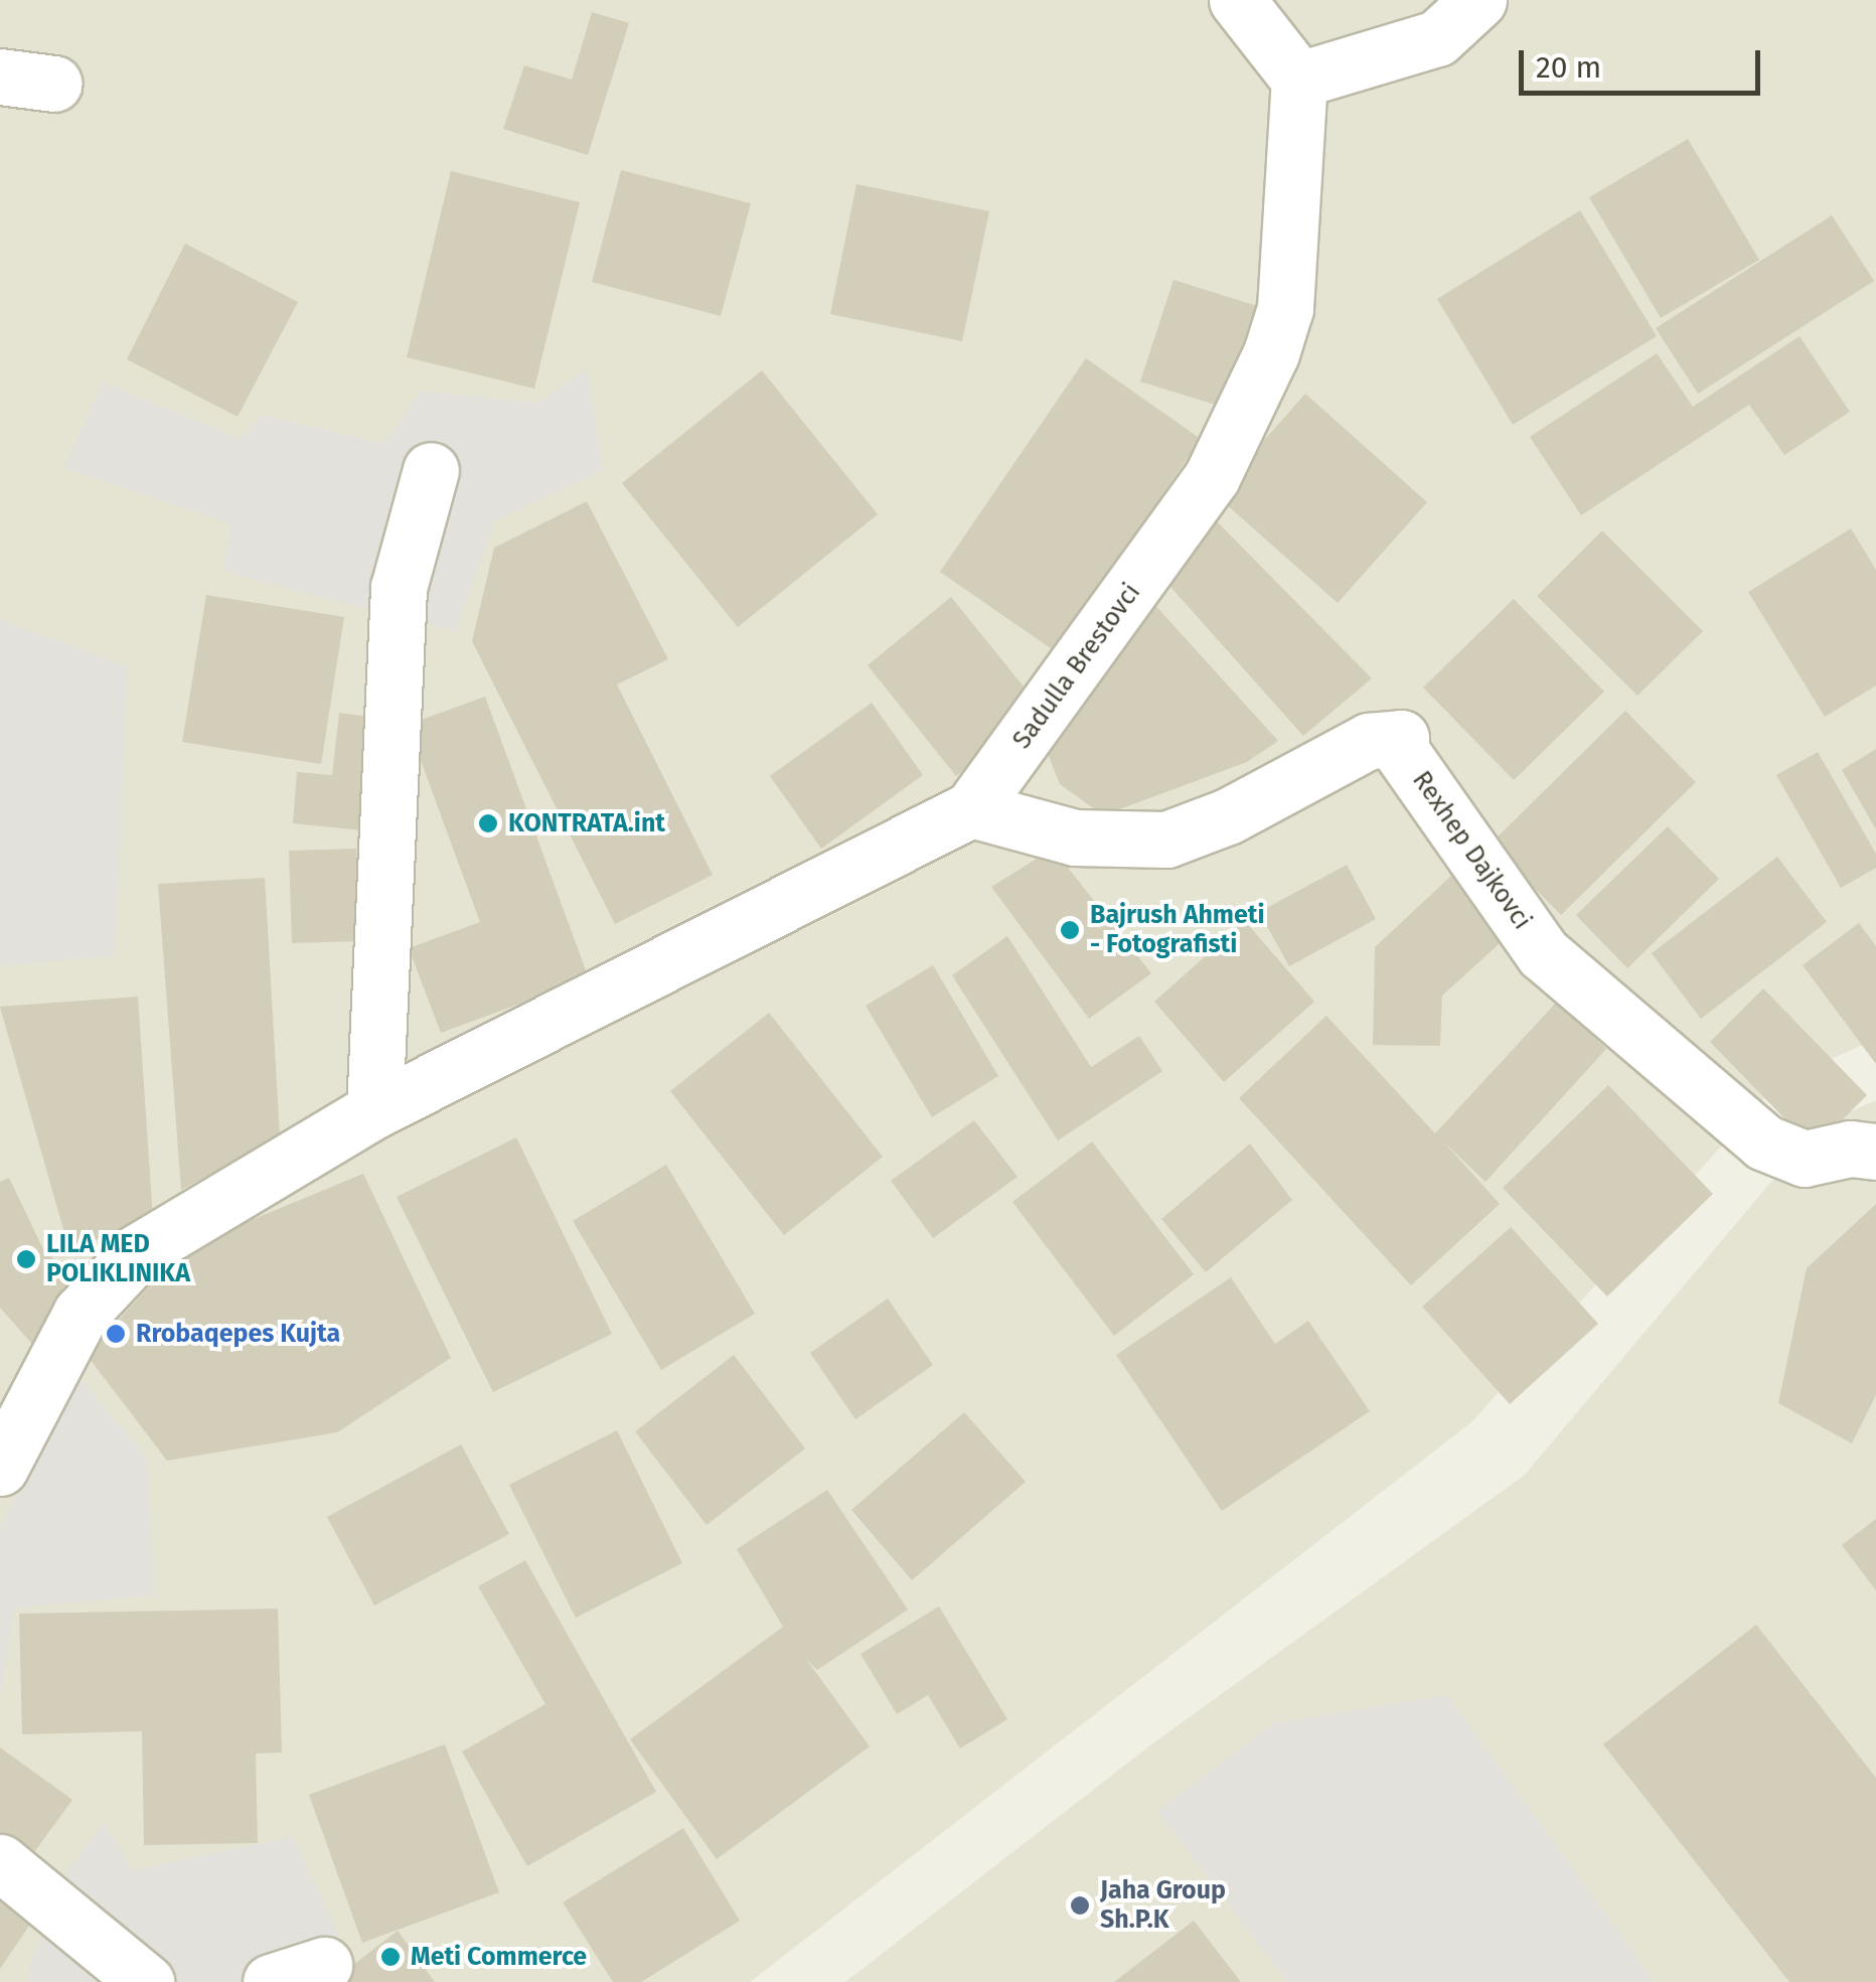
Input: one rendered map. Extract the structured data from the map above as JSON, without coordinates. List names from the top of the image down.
{
  "streets": {
    "street": ["Sadulla Brestovci", "Rexhep Dajkovci"]
  },
  "crossings": [
    ["Sadulla Brestovci", "Rexhep Dajkovci"]
  ],
  "places": [
    "KONTRATA.int",
    "Bajrush Ahmeti - Fotografisti",
    "LILA MED POLIKLINIKA",
    "Rrobaqepes Kujta",
    "Jaha Group Sh.P.K",
    "Meti Commerce"
  ],
  "scale_bar": "20 m"
}
